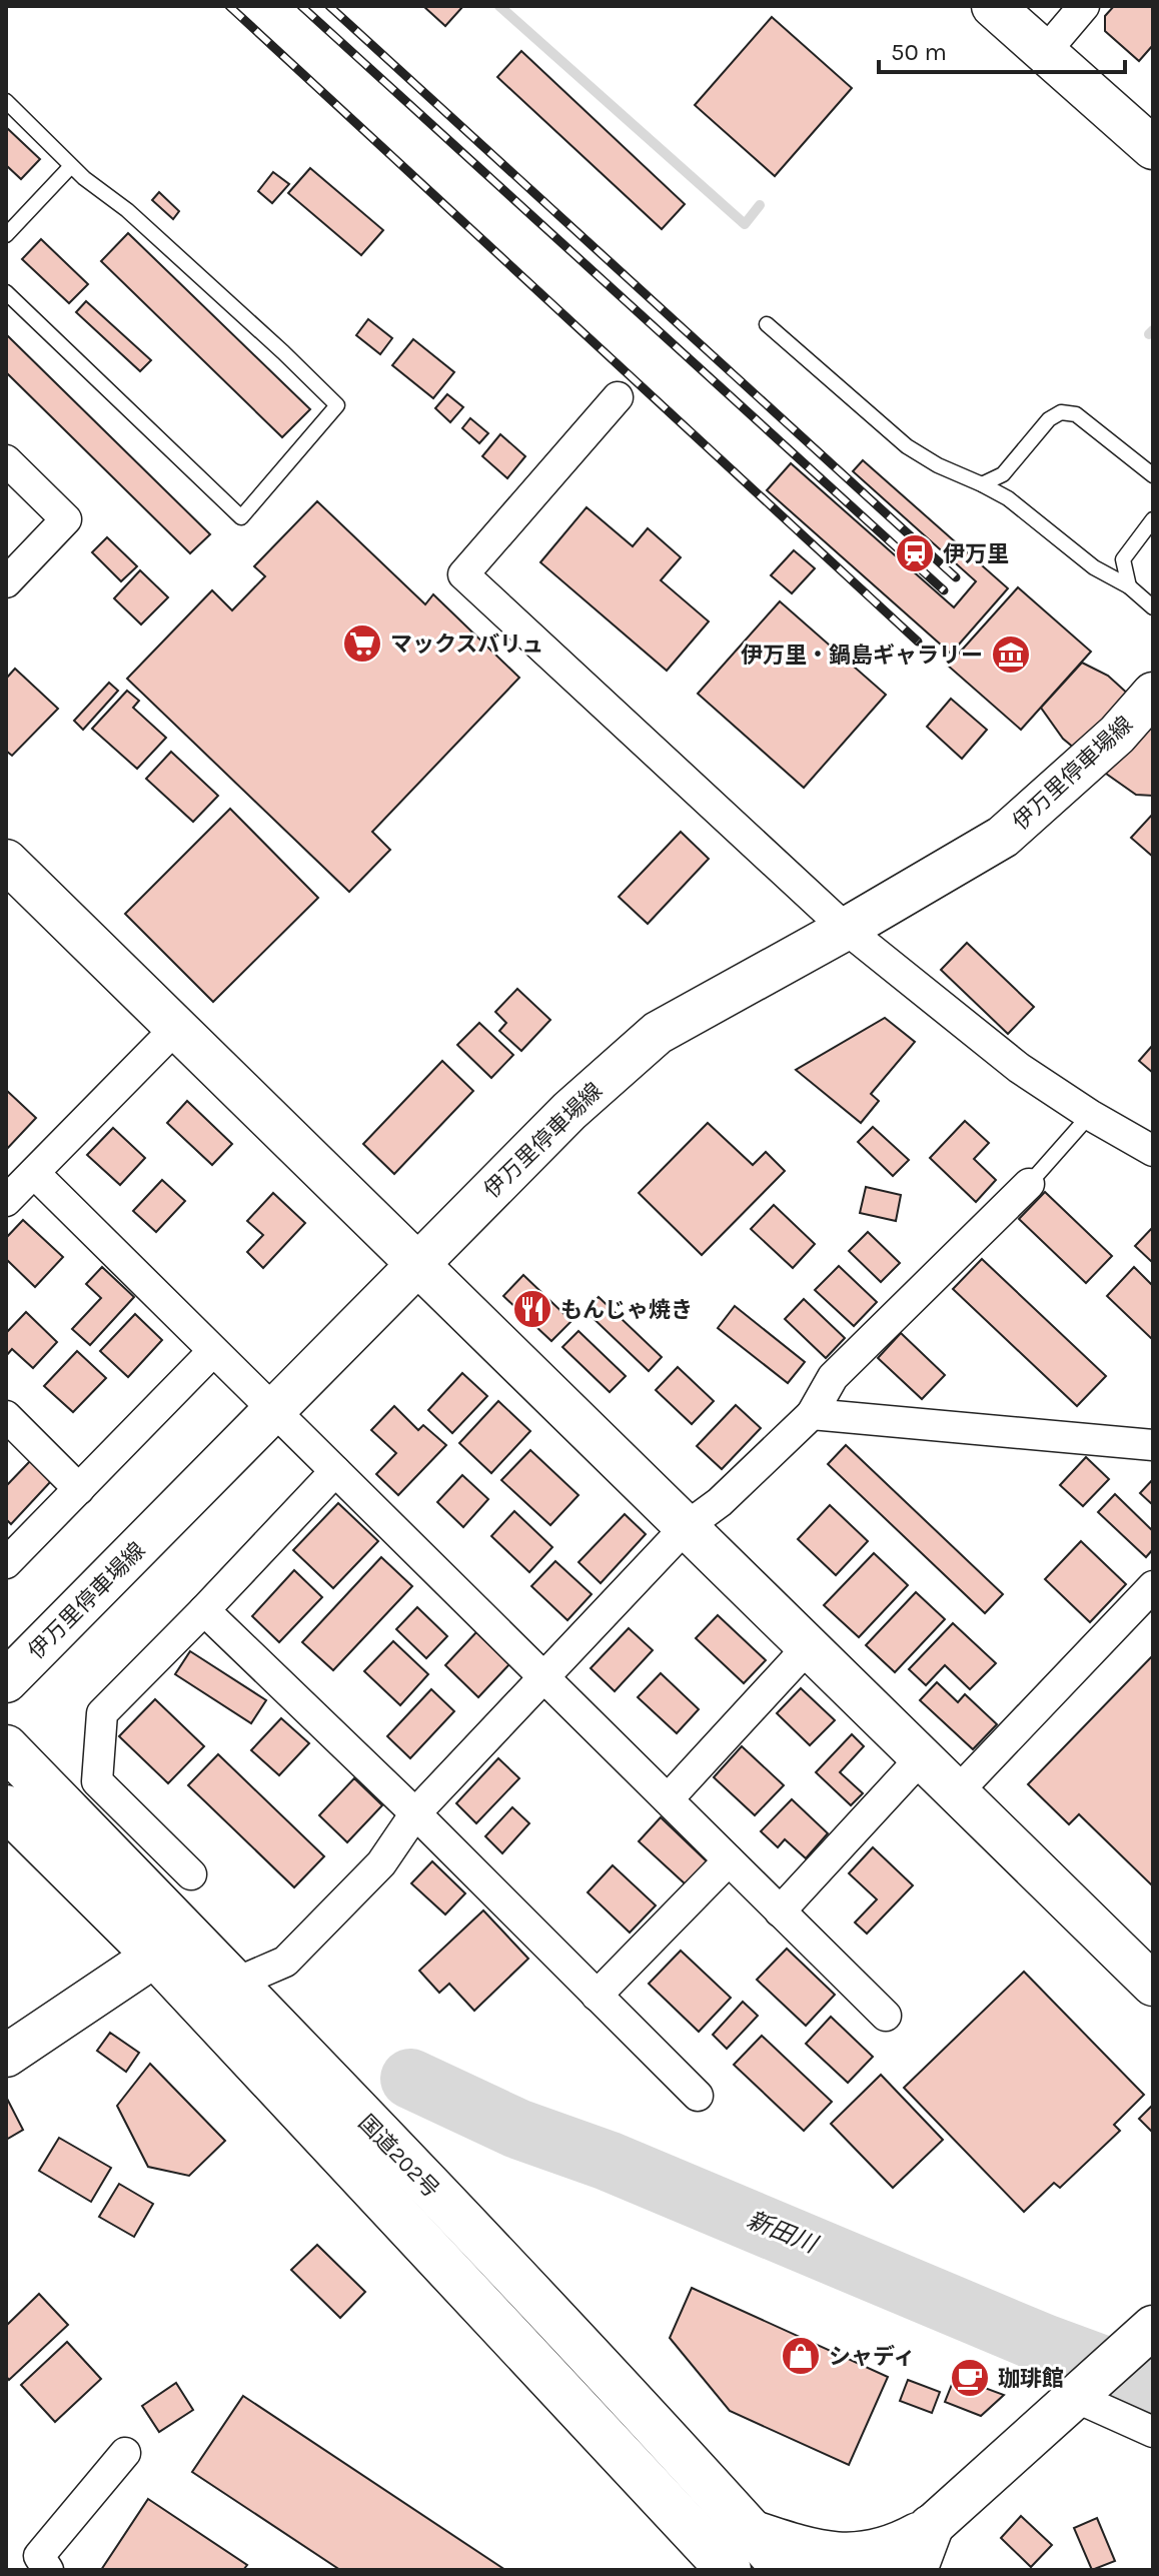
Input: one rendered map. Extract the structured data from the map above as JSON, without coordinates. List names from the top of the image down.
{
  "streets": {
    "highway": ["国道202号"],
    "street": ["伊万里停車場線"]
  },
  "water": ["新田川"],
  "places": {
    "station": ["伊万里"],
    "supermarket": ["マックスバリュ"],
    "museum": ["伊万里・鍋島ギャラリー"],
    "restaurant": ["もんじゃ焼き"],
    "shop": ["シャディ"],
    "cafe": ["珈琲館"]
  },
  "scale_bar": "50 m"
}
